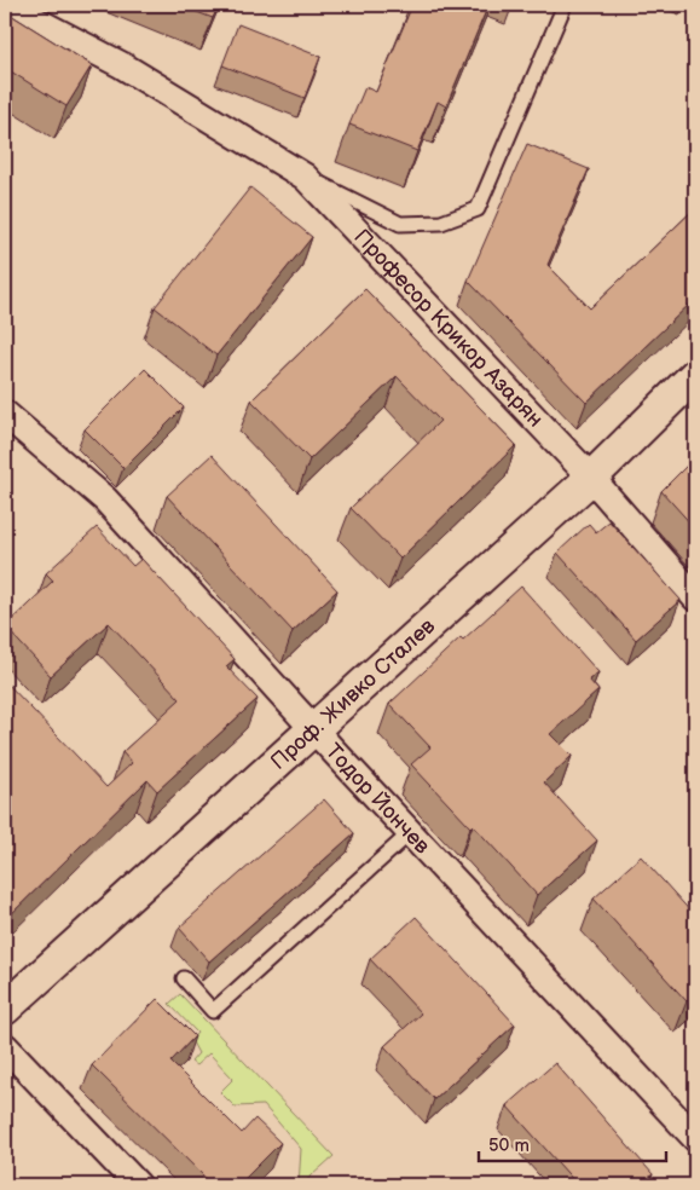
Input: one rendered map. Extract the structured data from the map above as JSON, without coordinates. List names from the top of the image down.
{
  "streets": {
    "street": ["Професор Крикор Азарян", "Проф. Живко Сталев", "Тодор Йончев"]
  },
  "crossings": [
    ["Професор Крикор Азарян", "Проф. Живко Сталев"],
    ["Проф. Живко Сталев", "Тодор Йончев"]
  ],
  "scale_bar": "50 m"
}
